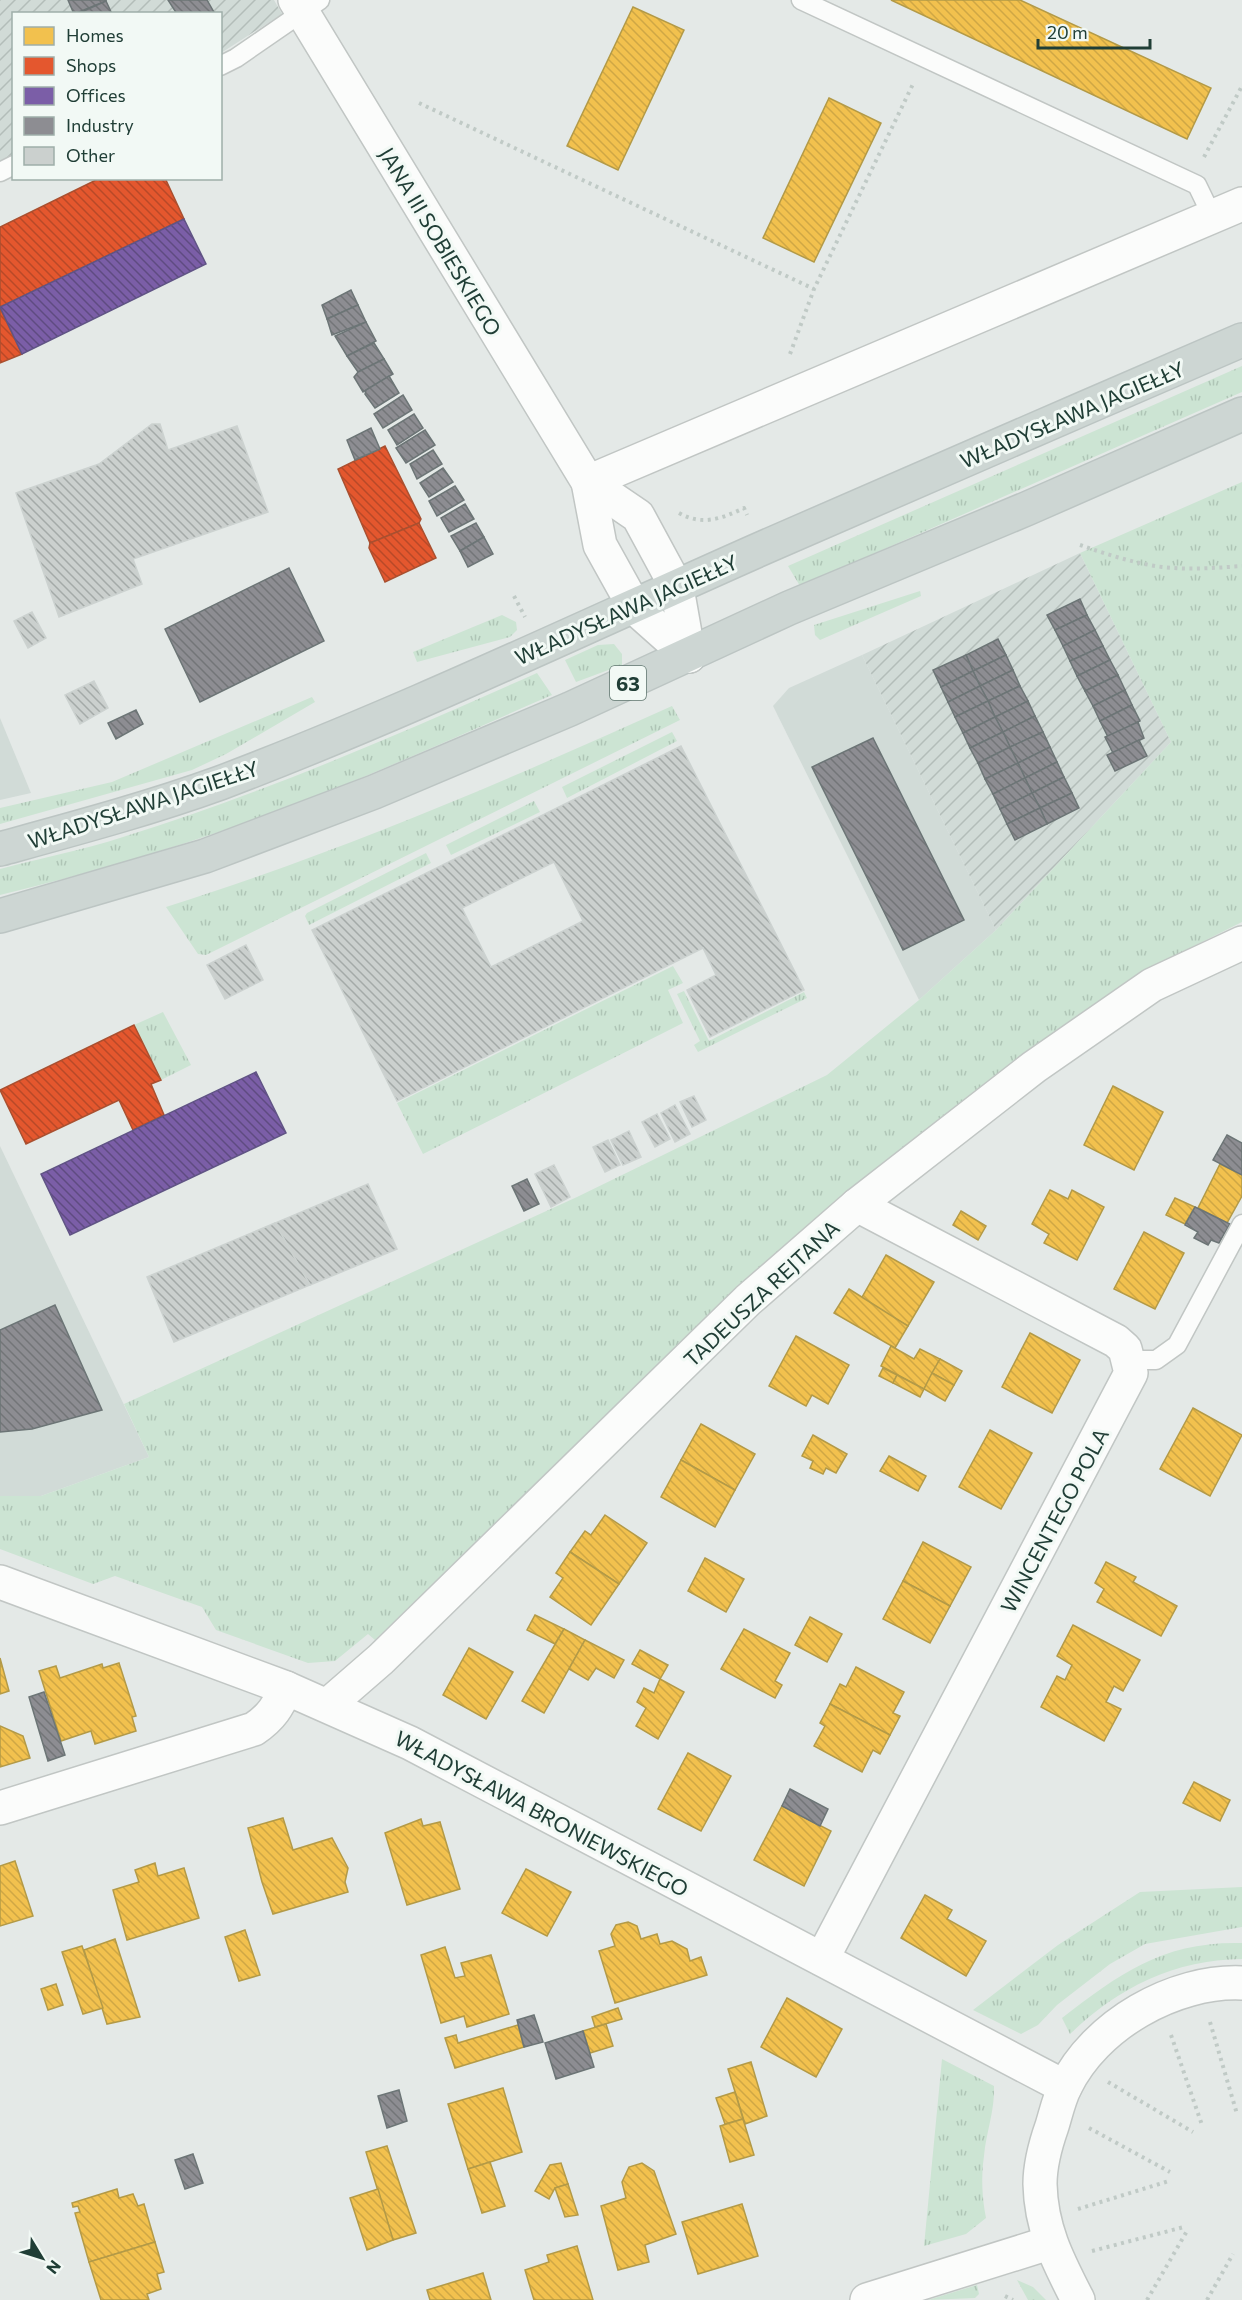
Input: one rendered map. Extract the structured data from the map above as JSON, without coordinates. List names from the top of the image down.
{
  "streets": {
    "main road": ["WŁADYSŁAWA JAGIEŁŁY", "63"],
    "street": [
      "JANA III SOBIESKIEGO",
      "TADEUSZA REJTANA",
      "WINCENTEGO POLA",
      "WŁADYSŁAWA BRONIEWSKIEGO"
    ]
  },
  "crossings": [
    ["JANA III SOBIESKIEGO", "WŁADYSŁAWA JAGIEŁŁY"],
    ["JANA III SOBIESKIEGO", "63"],
    ["TADEUSZA REJTANA", "WŁADYSŁAWA BRONIEWSKIEGO"],
    ["WINCENTEGO POLA", "WŁADYSŁAWA BRONIEWSKIEGO"]
  ],
  "legend": [
    "Homes",
    "Shops",
    "Offices",
    "Industry",
    "Other"
  ],
  "scale_bar": "20 m",
  "north": "bottom right"
}
